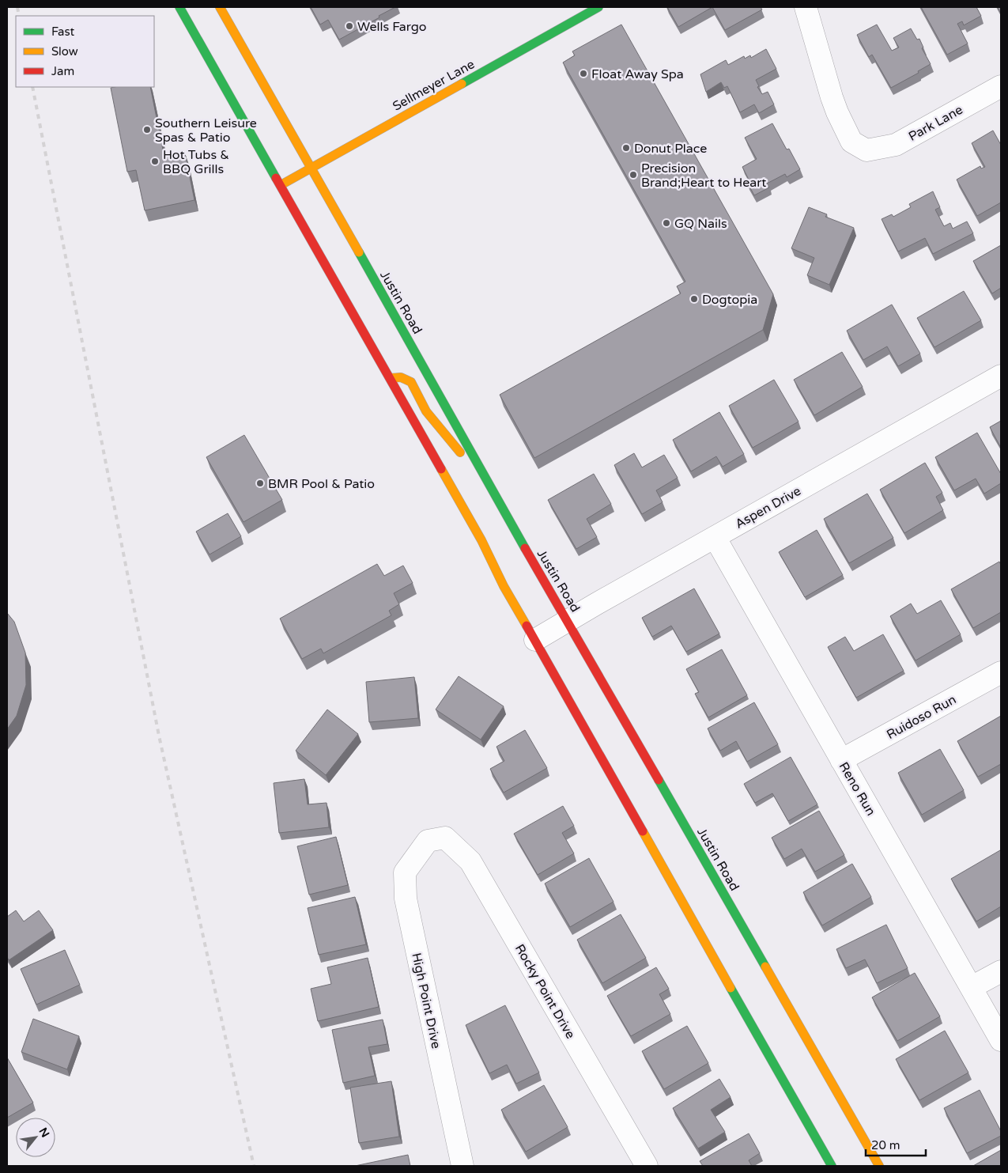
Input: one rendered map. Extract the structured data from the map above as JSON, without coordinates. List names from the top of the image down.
{
  "streets": {
    "main road": ["Sellmeyer Lane", "Justin Road"],
    "street": [
      "Park Lane",
      "Aspen Drive",
      "Ruidoso Run",
      "Reno Run",
      "Rocky Point Drive",
      "High Point Drive"
    ]
  },
  "crossings": [
    ["Sellmeyer Lane", "Justin Road"],
    ["Justin Road", "Aspen Drive"],
    ["Aspen Drive", "Reno Run"],
    ["Ruidoso Run", "Reno Run"],
    ["Rocky Point Drive", "High Point Drive"]
  ],
  "places": [
    "Wells Fargo",
    "Float Away Spa",
    "Southern Leisure Spas & Patio",
    "Donut Place",
    "Hot Tubs & BBQ Grills",
    "Precision Brand;Heart to Heart",
    "GQ Nails",
    "Dogtopia",
    "BMR Pool & Patio"
  ],
  "legend": ["Fast", "Slow", "Jam"],
  "scale_bar": "20 m",
  "north": "top right"
}
